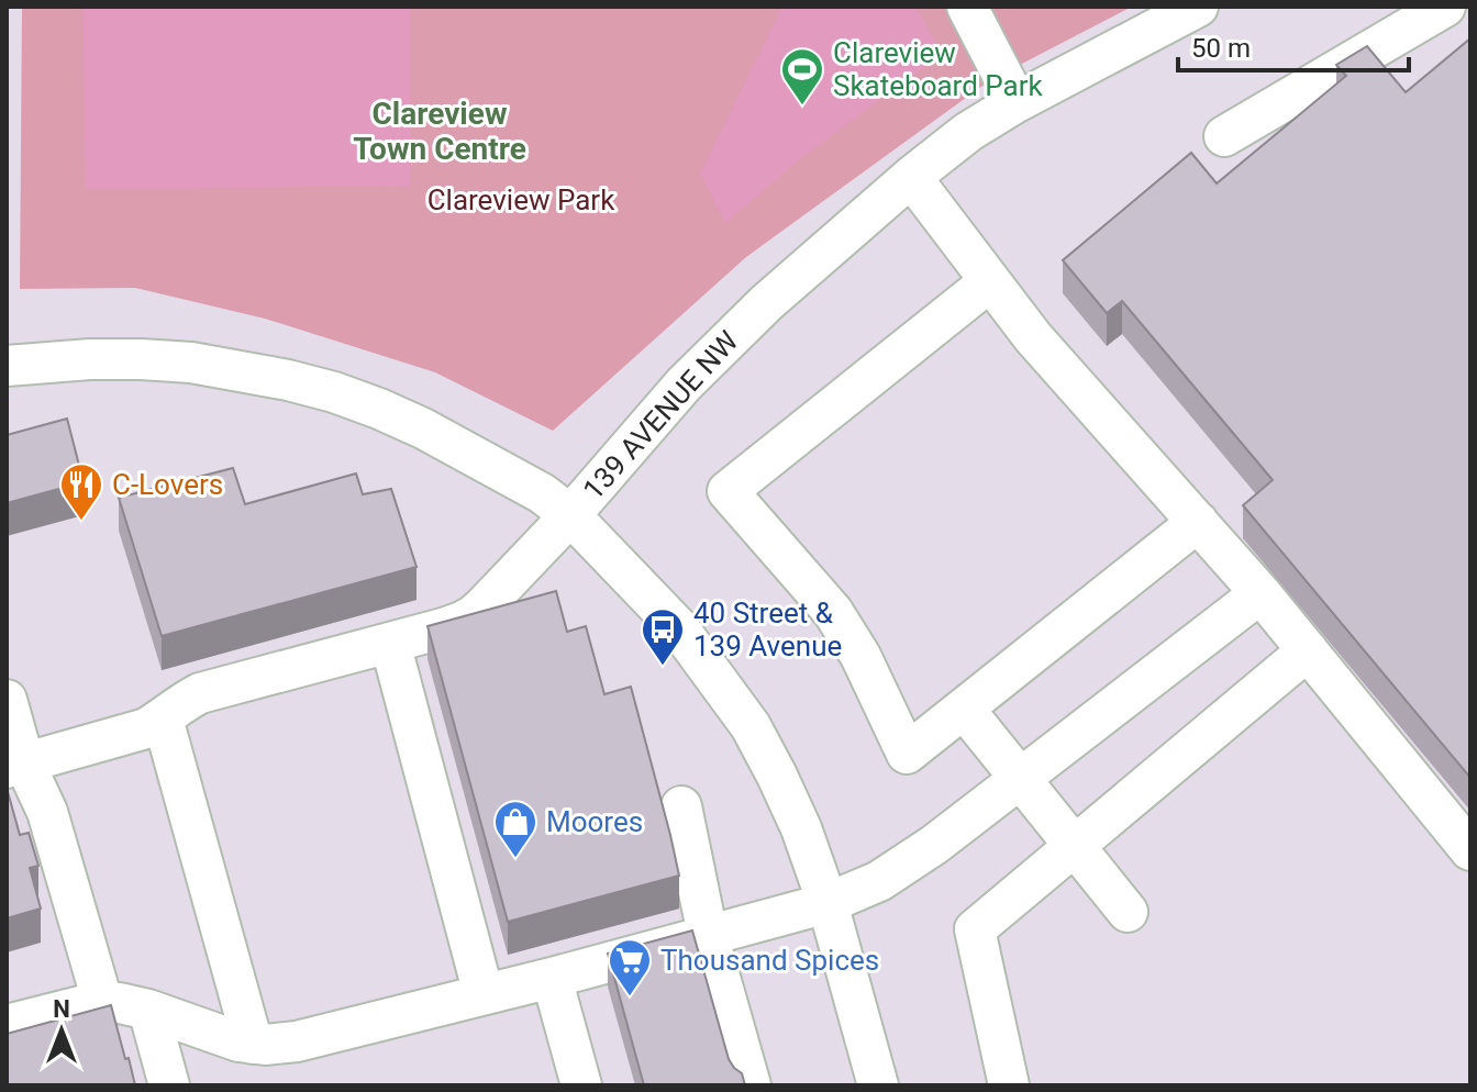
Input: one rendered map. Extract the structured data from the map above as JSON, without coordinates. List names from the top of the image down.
{
  "streets": {
    "street": ["139 AVENUE NW"]
  },
  "districts": ["Clareview Town Centre"],
  "parks": ["Clareview Park"],
  "places": {
    "sports": ["Clareview Skateboard Park"],
    "restaurant": ["C-Lovers"],
    "bus stop": ["40 Street & 139 Avenue"],
    "shop": ["Moores"],
    "supermarket": ["Thousand Spices"]
  },
  "scale_bar": "50 m",
  "north": "top"
}
